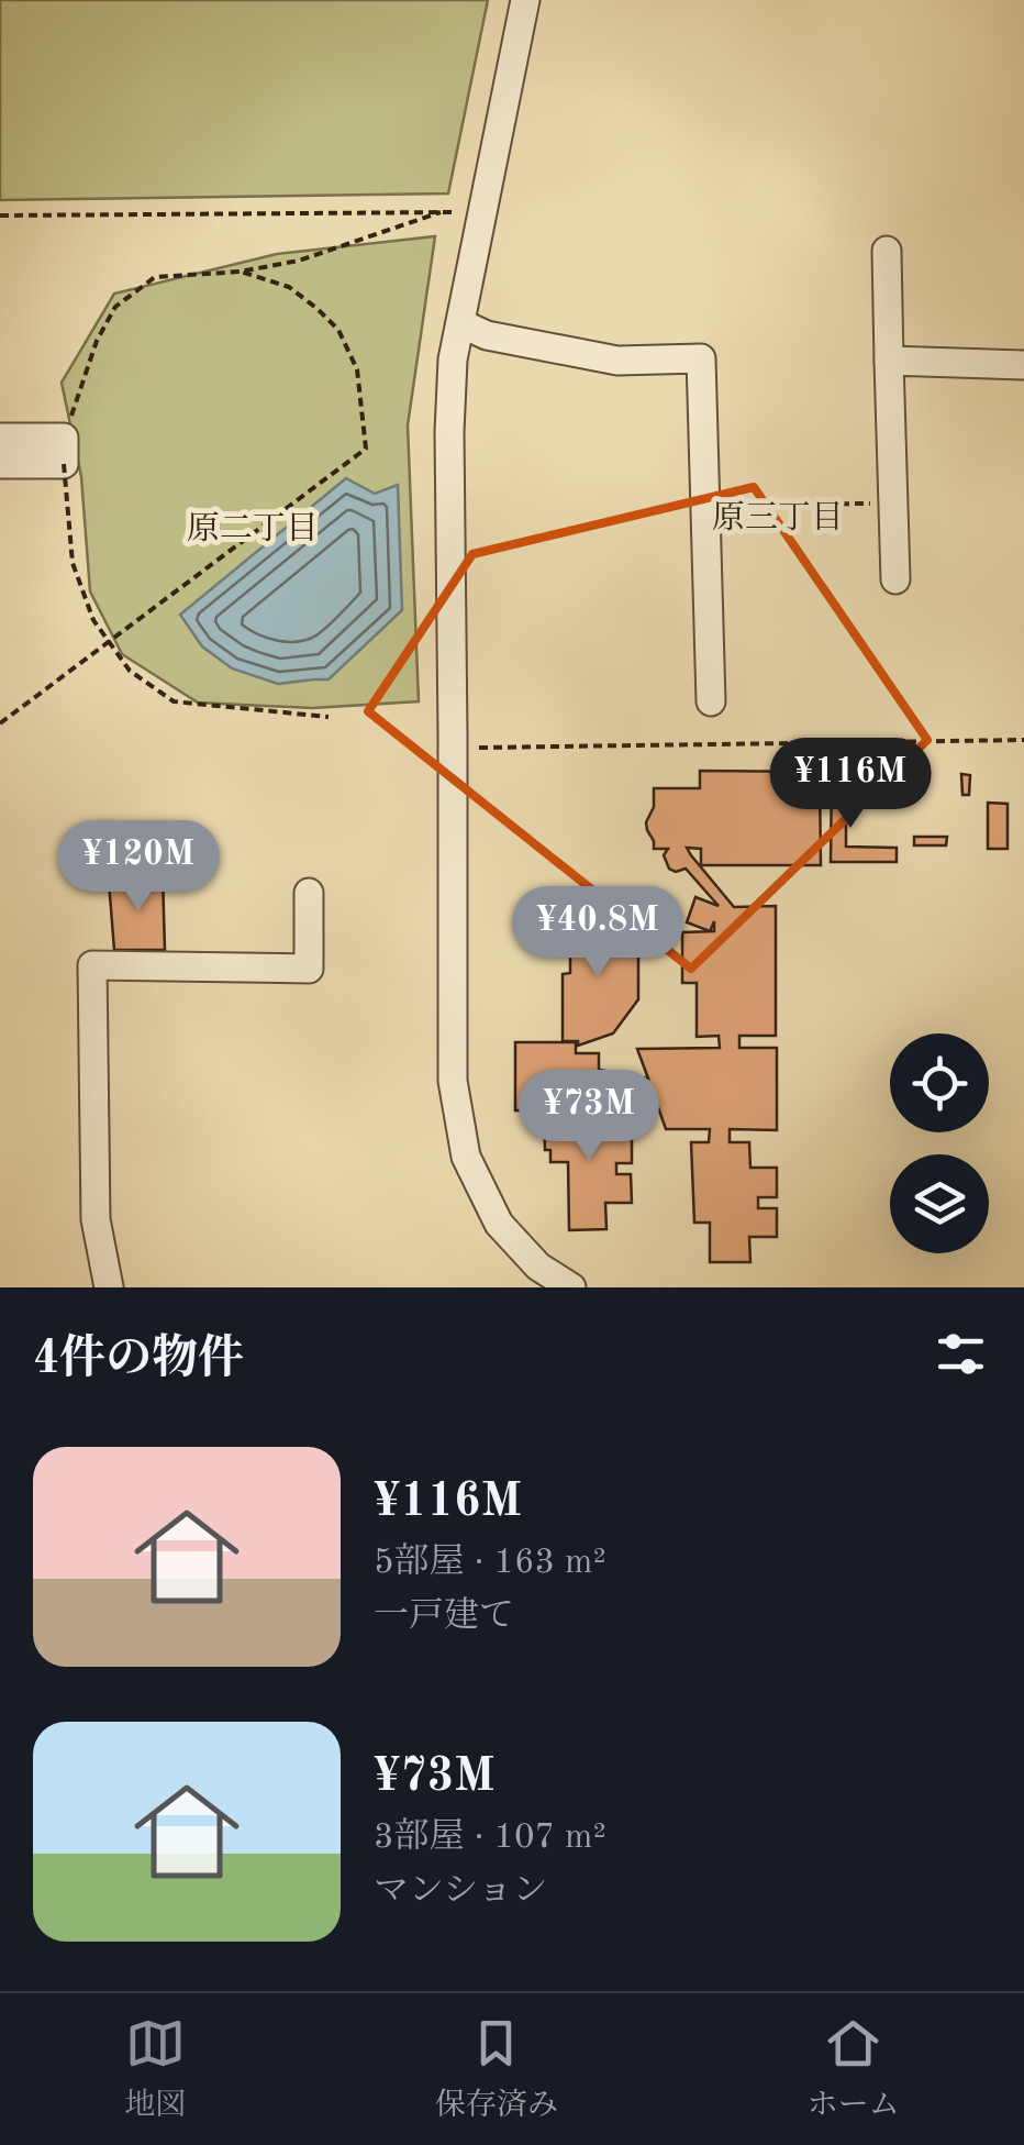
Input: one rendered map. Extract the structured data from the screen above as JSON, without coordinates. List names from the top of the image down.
{
  "districts": ["原三丁目", "原二丁目"],
  "page": {
    "price": [
      "¥116M",
      "¥120M",
      "¥40.8M",
      "¥73M"
    ],
    "heading": "4件の物件",
    "list": [
      {
        "name": "¥116M",
        "note": "5部屋 · 163 m² · 一戸建て"
      },
      {
        "name": "¥73M",
        "note": "3部屋 · 107 m² · マンション"
      }
    ],
    "tabs": ["地図", "保存済み", "ホーム"]
  }
}
